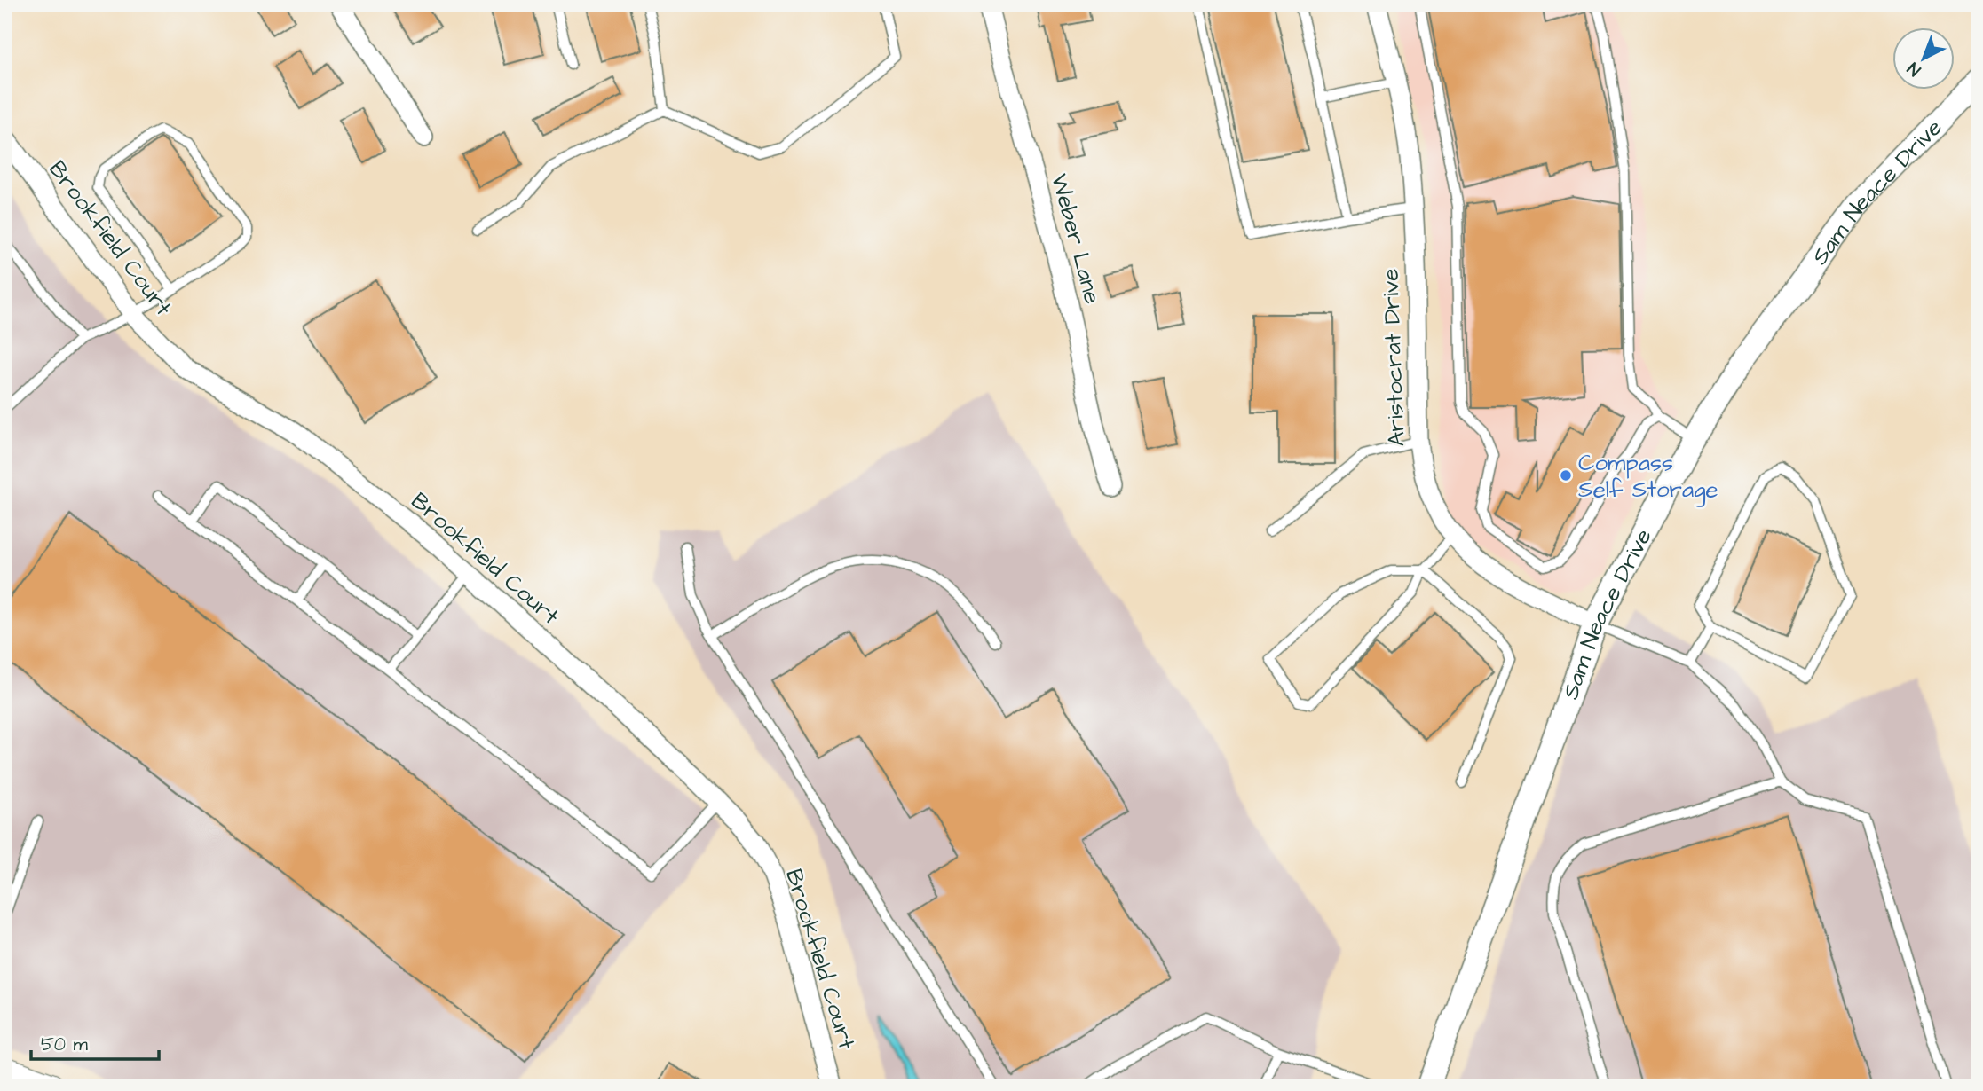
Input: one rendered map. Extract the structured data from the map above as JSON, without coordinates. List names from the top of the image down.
{
  "streets": {
    "street": [
      "Sam Neace Drive",
      "Brookfield Court",
      "Weber Lane",
      "Aristocrat Drive"
    ]
  },
  "crossings": [
    ["Sam Neace Drive", "Aristocrat Drive"]
  ],
  "places": ["Compass Self Storage"],
  "scale_bar": "50 m",
  "north": "bottom left"
}
